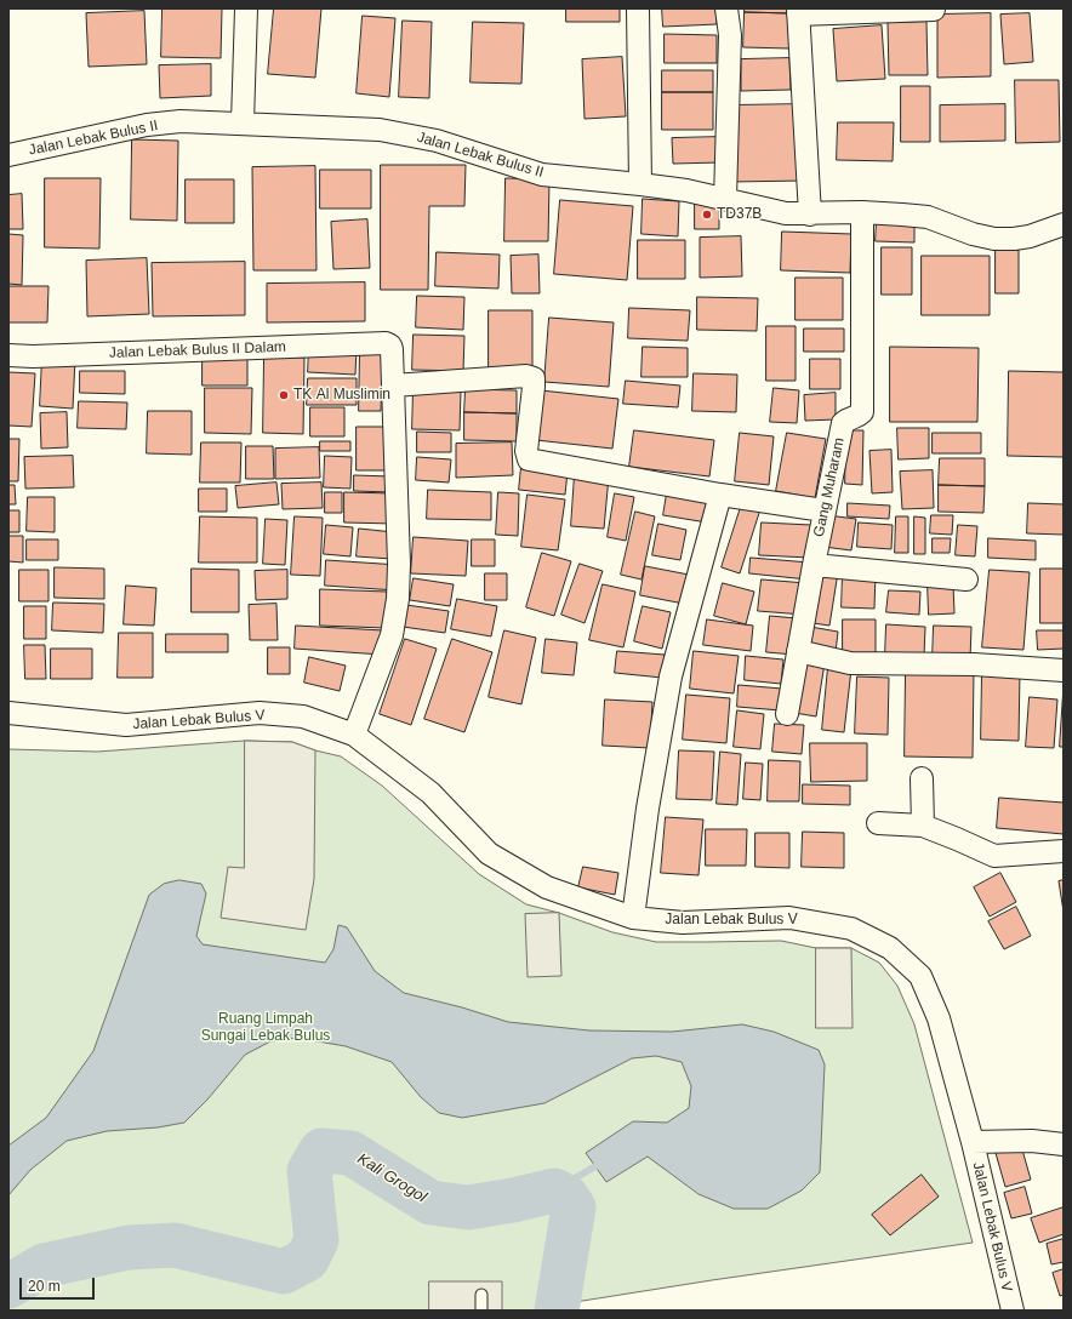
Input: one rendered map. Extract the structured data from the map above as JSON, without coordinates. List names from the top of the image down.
{
  "streets": {
    "street": [
      "Jalan Lebak Bulus II",
      "Jalan Lebak Bulus II Dalam",
      "Gang Muharam",
      "Jalan Lebak Bulus V"
    ]
  },
  "crossings": [
    ["Jalan Lebak Bulus II", "Gang Muharam"]
  ],
  "water": ["Kali Grogol"],
  "parks": ["Ruang Limpah Sungai Lebak Bulus"],
  "places": ["TD37B", "TK Al Muslimin"],
  "scale_bar": "20 m"
}
